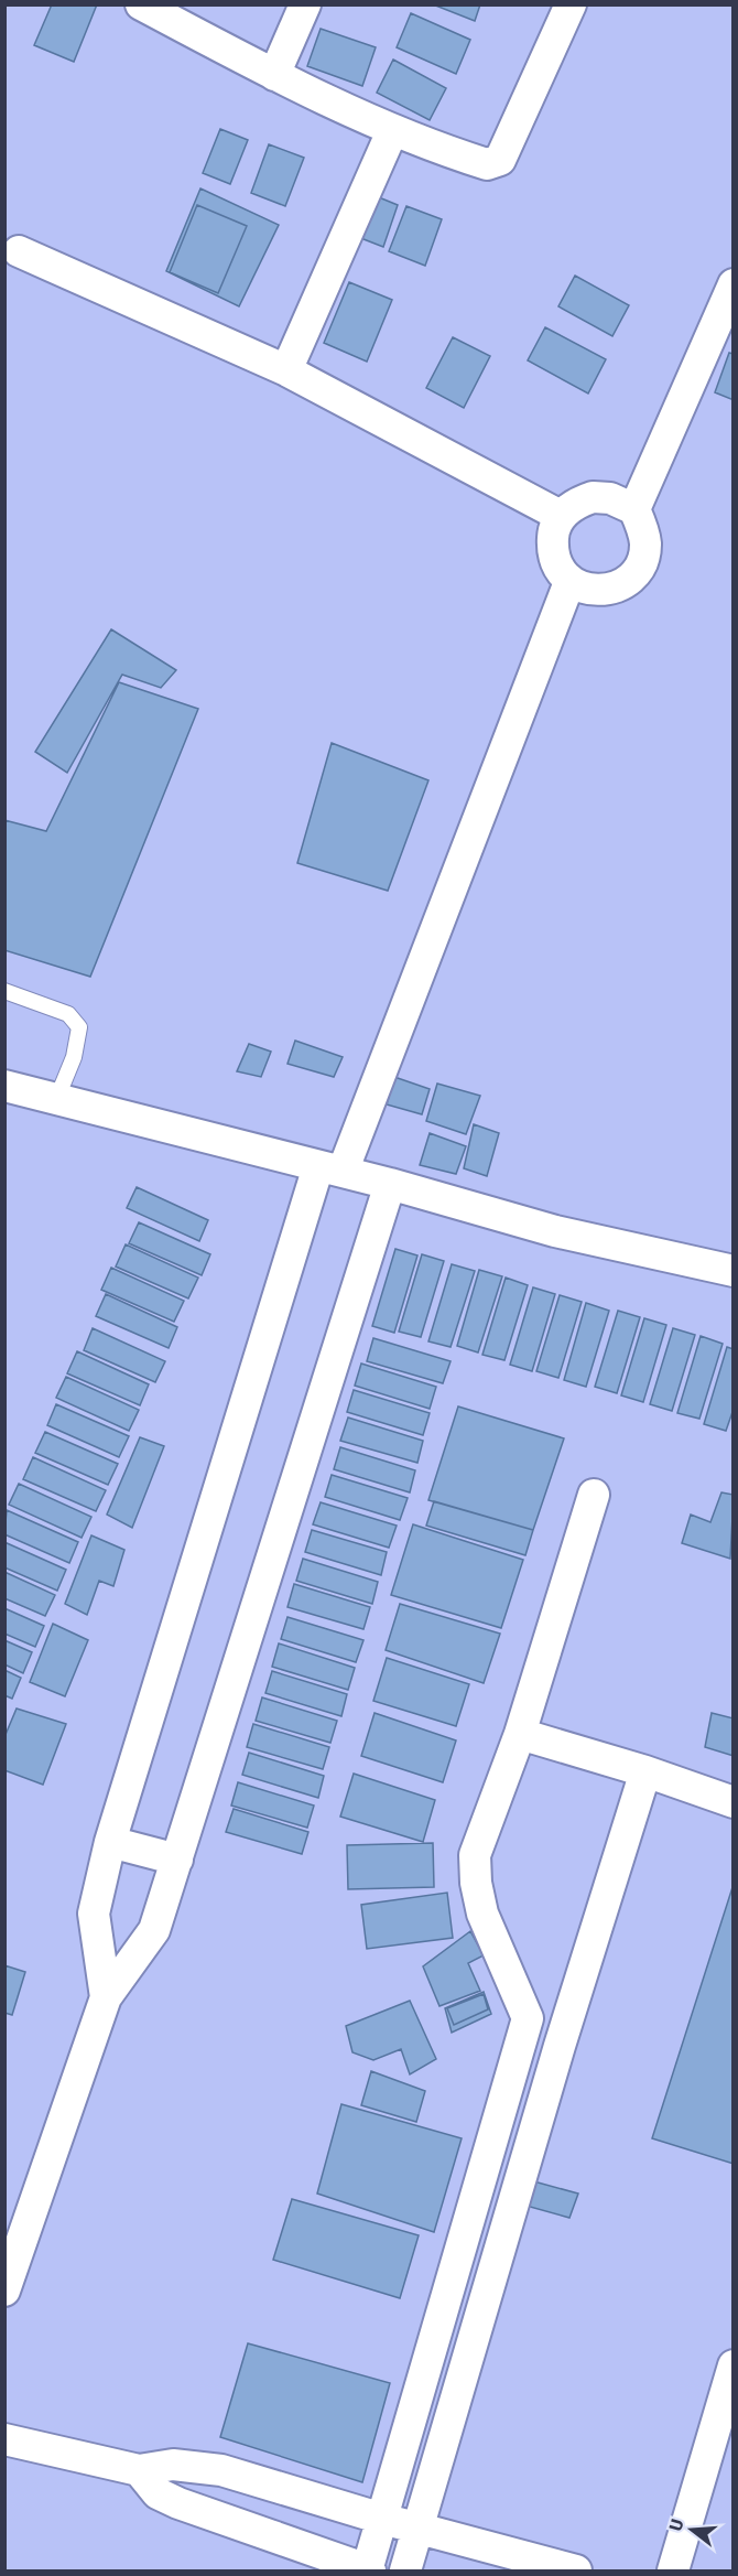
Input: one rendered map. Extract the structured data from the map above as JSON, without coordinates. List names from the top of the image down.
{
  "north": "left"
}
